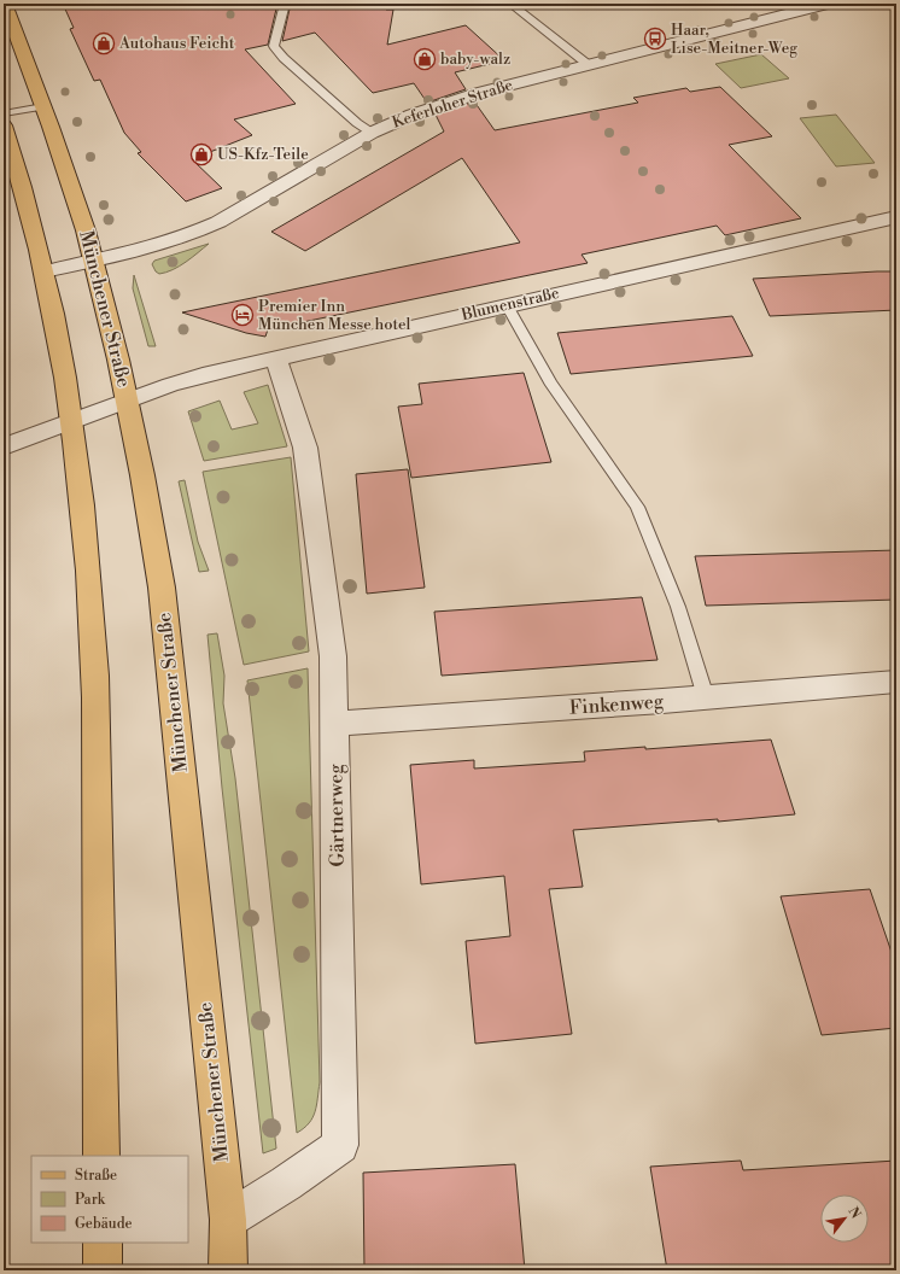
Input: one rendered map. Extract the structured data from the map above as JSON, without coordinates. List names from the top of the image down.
{
  "streets": {
    "main road": ["Münchener Straße"],
    "street": [
      "Keferloher Straße",
      "Blumenstraße",
      "Finkenweg",
      "Gärtnerweg"
    ]
  },
  "crossings": [
    ["Keferloher Straße", "Münchener Straße"],
    ["Blumenstraße", "Münchener Straße"],
    ["Blumenstraße", "Gärtnerweg"],
    ["Münchener Straße", "Gärtnerweg"],
    ["Finkenweg", "Gärtnerweg"]
  ],
  "places": {
    "bus stop": ["Haar, Lise-Meitner-Weg"],
    "shop": ["Autohaus Feicht", "baby-walz", "US-Kfz-Teile"],
    "hotel": ["Premier Inn München Messe hotel"]
  },
  "legend": ["Straße", "Park", "Gebäude"],
  "north": "top right"
}
